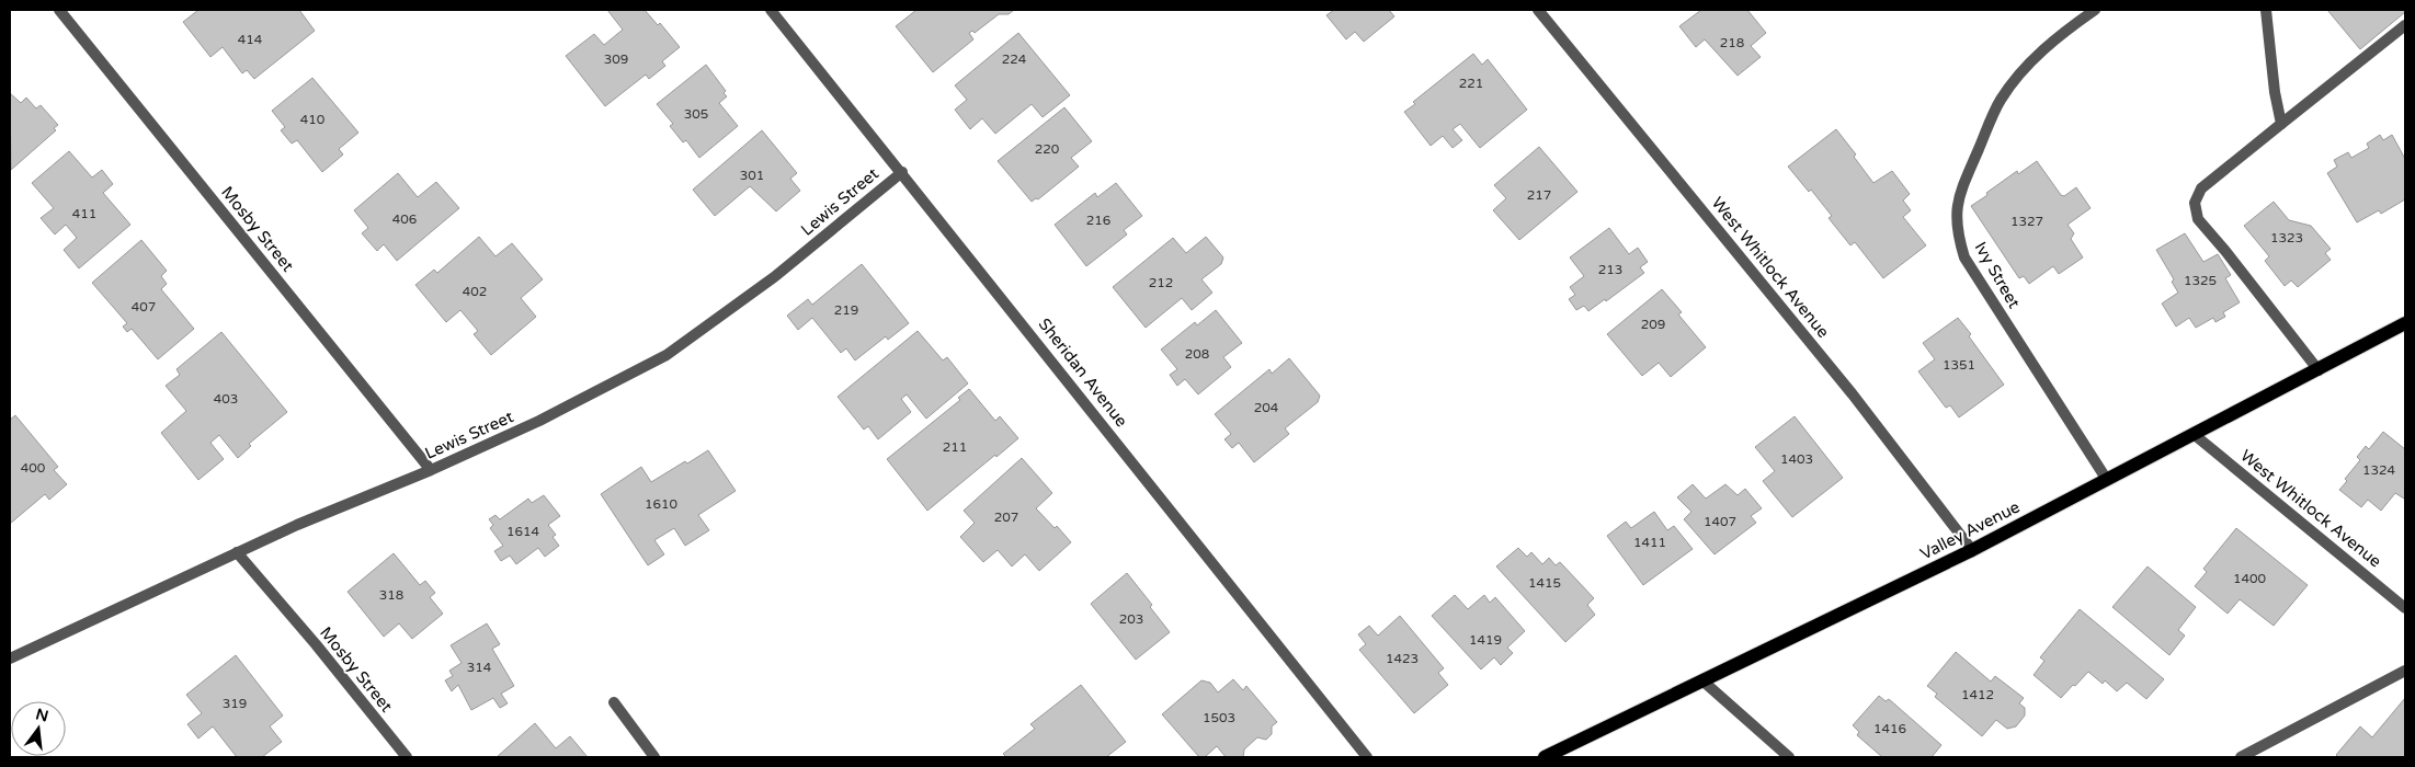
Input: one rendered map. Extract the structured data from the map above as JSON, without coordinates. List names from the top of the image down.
{
  "streets": {
    "main road": ["Valley Avenue"],
    "street": [
      "Lewis Street",
      "Mosby Street",
      "West Whitlock Avenue",
      "Ivy Street",
      "Sheridan Avenue"
    ]
  },
  "crossings": [
    ["Lewis Street", "Mosby Street"],
    ["Lewis Street", "Sheridan Avenue"],
    ["West Whitlock Avenue", "Valley Avenue"],
    ["Ivy Street", "Valley Avenue"]
  ],
  "house_numbers": [
    "414",
    "218",
    "309",
    "224",
    "221",
    "305",
    "410",
    "220",
    "301",
    "217",
    "411",
    "406",
    "216",
    "1327",
    "1323",
    "213",
    "1325",
    "212",
    "402",
    "407",
    "219",
    "209",
    "208",
    "1351",
    "403",
    "204",
    "211",
    "1403",
    "400",
    "1324",
    "1610",
    "207",
    "1407",
    "1614",
    "1411",
    "1400",
    "1415",
    "318",
    "203",
    "1419",
    "1423",
    "314",
    "1412",
    "319",
    "1503",
    "1416"
  ],
  "north": "top"
}
